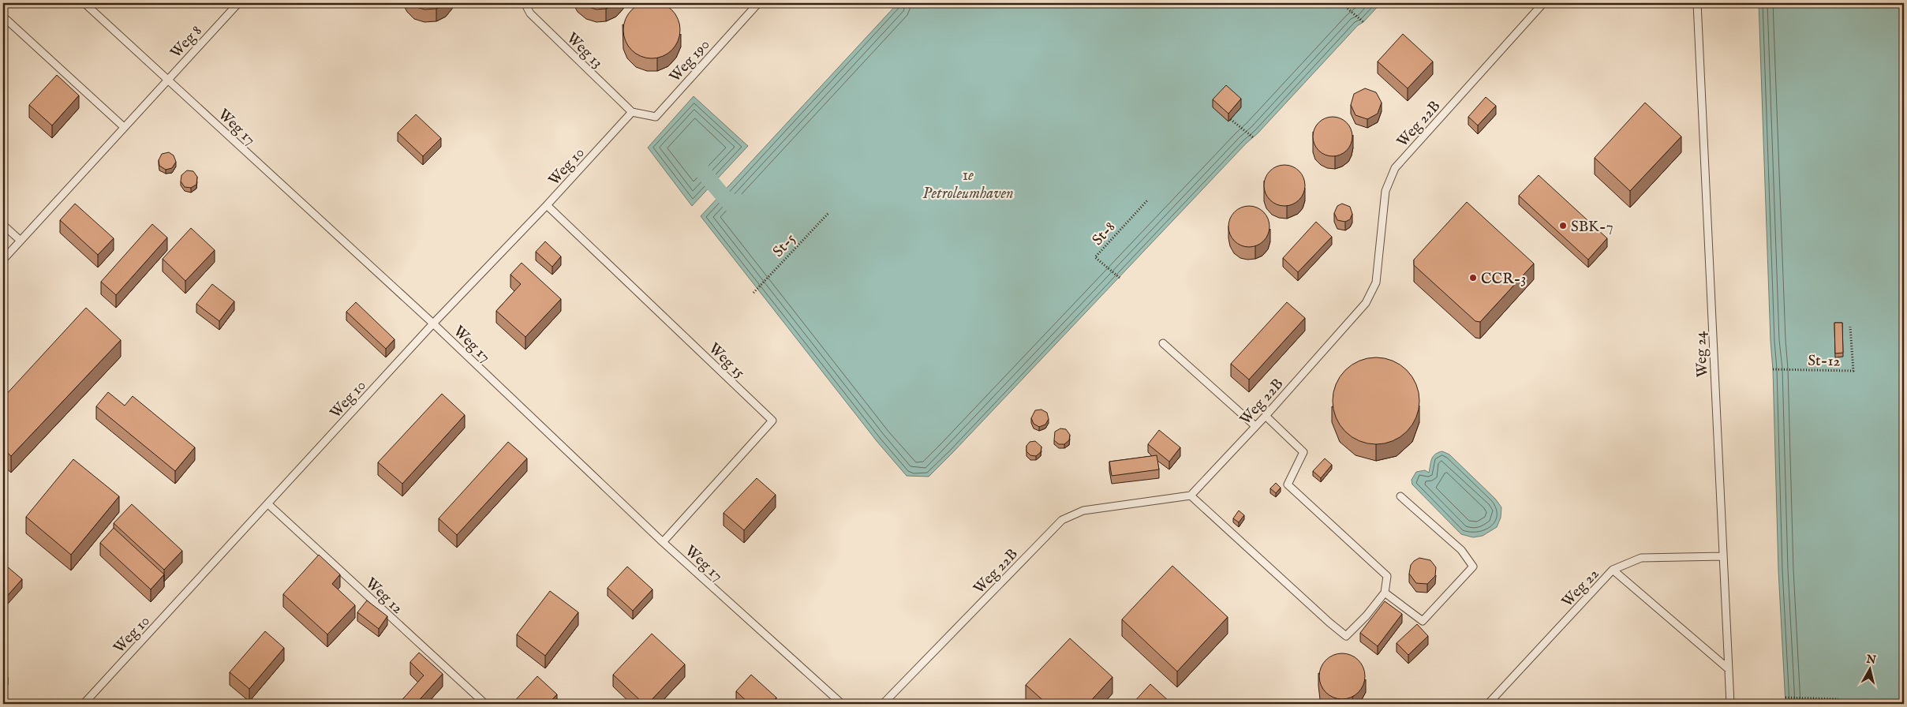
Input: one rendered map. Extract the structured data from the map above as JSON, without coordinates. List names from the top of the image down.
{
  "streets": {
    "lane": [
      "Weg 8",
      "Weg 13",
      "Weg 190",
      "Weg 22B",
      "Weg 17",
      "Weg 10",
      "Weg 24",
      "Weg 15",
      "Weg 22",
      "Weg 12"
    ],
    "path": ["St-8", "St-5", "St-12"]
  },
  "crossings": [
    ["Weg 8", "Weg 17"],
    ["Weg 13", "Weg 190"],
    ["Weg 13", "Weg 10"],
    ["Weg 190", "Weg 10"],
    ["Weg 17", "Weg 10"],
    ["Weg 17", "Weg 15"],
    ["Weg 10", "Weg 15"],
    ["Weg 10", "Weg 12"],
    ["Weg 24", "Weg 22"]
  ],
  "water": ["1e Petroleumhaven"],
  "places": ["SBK-7", "CCR-3"],
  "north": "top"
}
